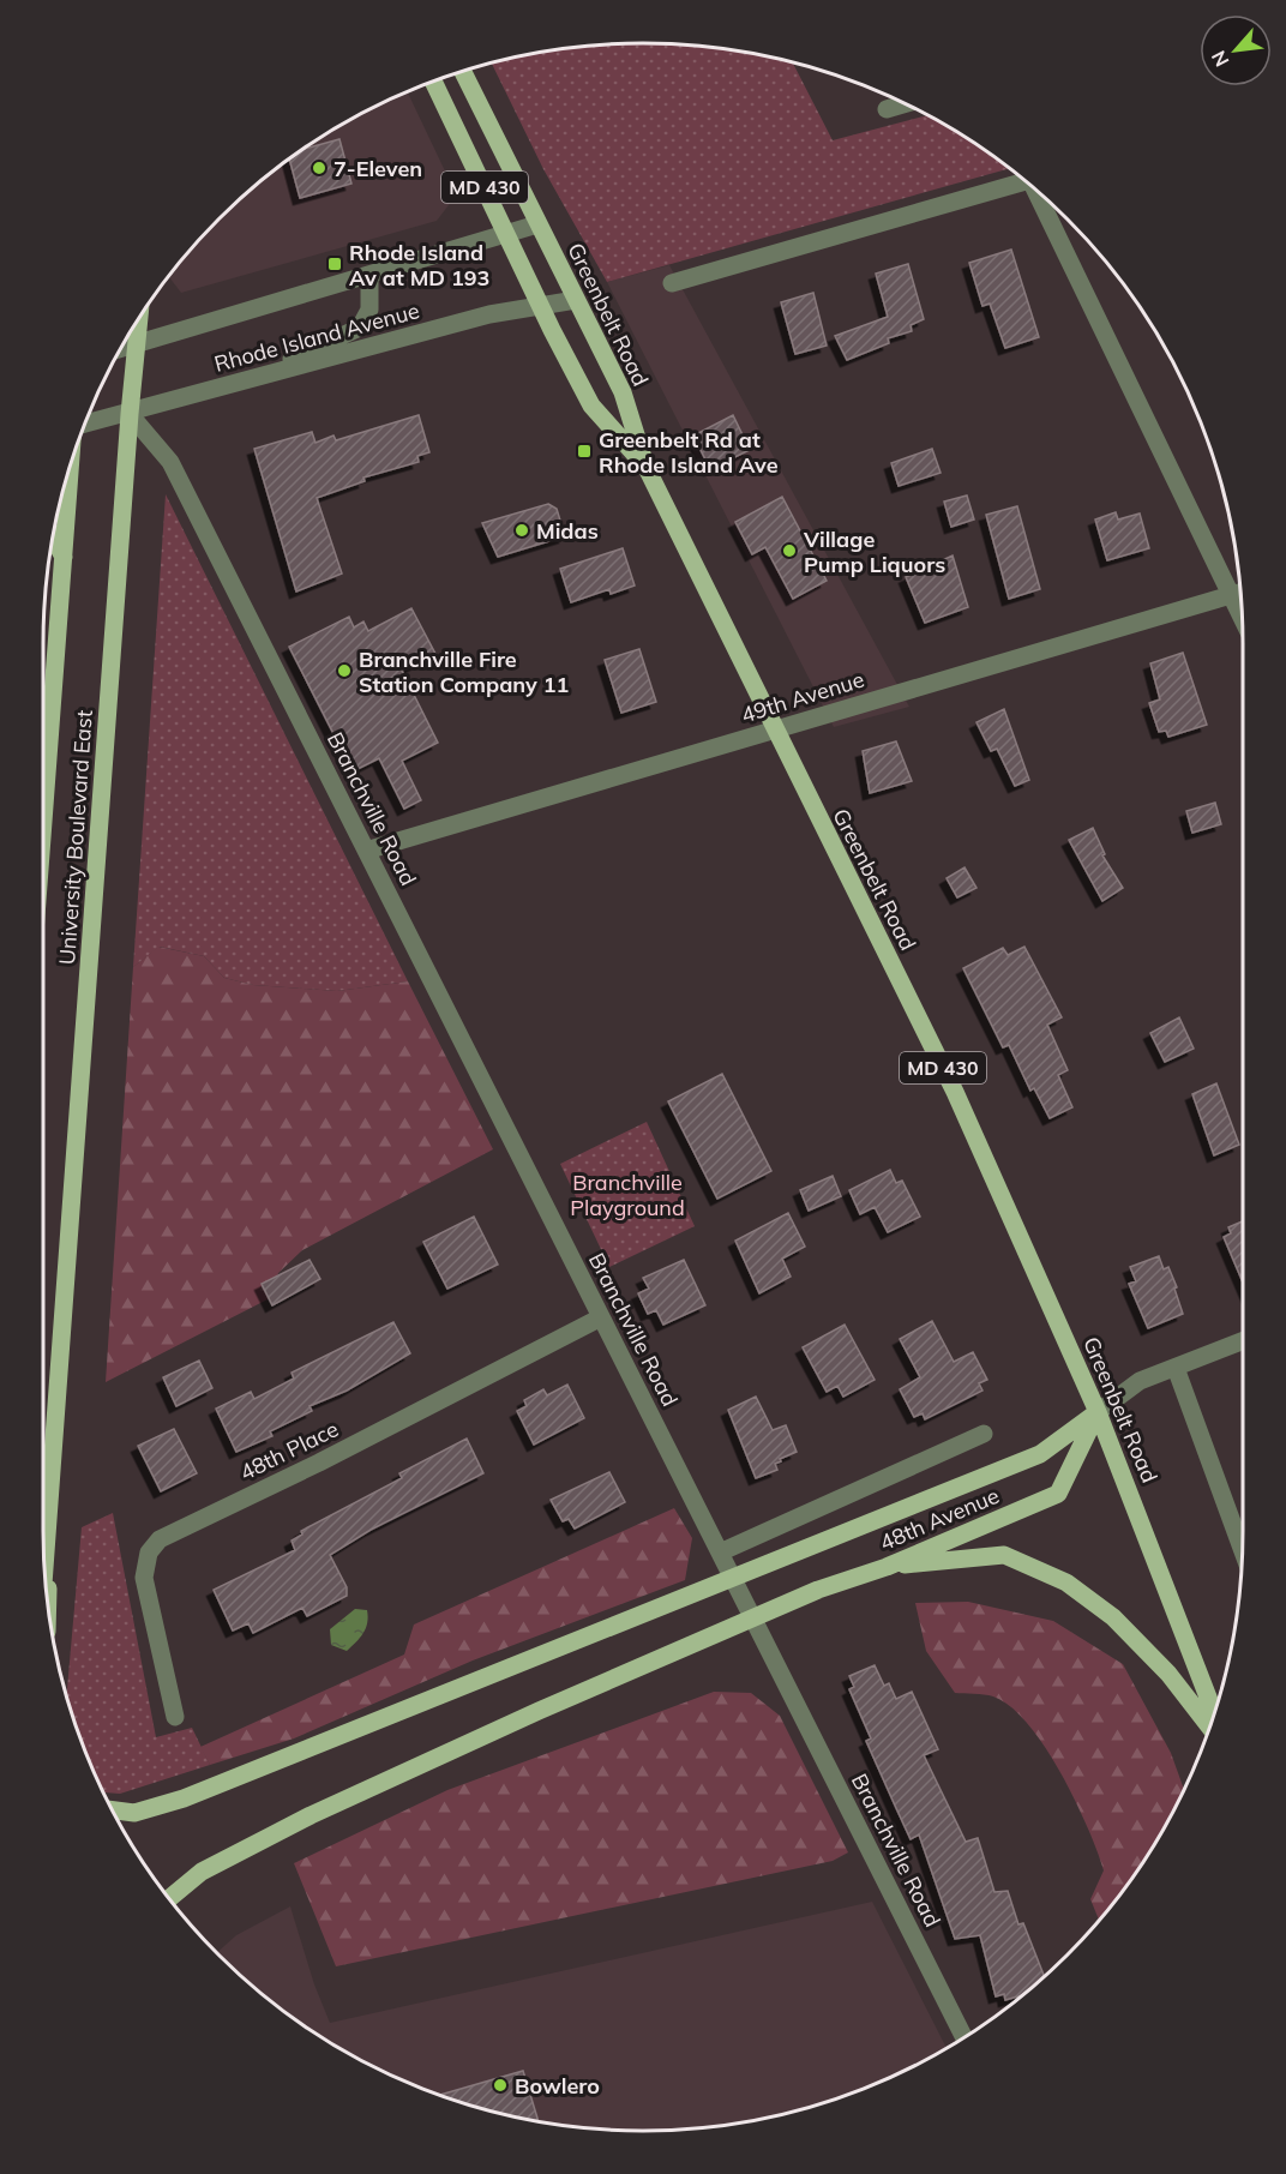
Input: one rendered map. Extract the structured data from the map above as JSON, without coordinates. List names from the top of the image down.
{
  "streets": {
    "main road": [
      "MD 430",
      "Greenbelt Road",
      "University Boulevard East",
      "48th Avenue"
    ],
    "street": [
      "Rhode Island Avenue",
      "49th Avenue",
      "Branchville Road",
      "48th Place"
    ]
  },
  "crossings": [
    ["MD 430", "Greenbelt Road"],
    ["MD 430", "Rhode Island Avenue"],
    ["Greenbelt Road", "Rhode Island Avenue"],
    ["Greenbelt Road", "49th Avenue"],
    ["Greenbelt Road", "48th Avenue"],
    ["Rhode Island Avenue", "Branchville Road"],
    ["Rhode Island Avenue", "University Boulevard East"],
    ["49th Avenue", "Branchville Road"],
    ["Branchville Road", "University Boulevard East"],
    ["Branchville Road", "48th Place"],
    ["Branchville Road", "48th Avenue"]
  ],
  "parks": ["Branchville Playground"],
  "places": {
    "other": [
      "7-Eleven",
      "Midas",
      "Village Pump Liquors",
      "Branchville Fire Station Company 11",
      "Bowlero"
    ],
    "transit": ["Rhode Island Av at MD 193", "Greenbelt Rd at Rhode Island Ave"]
  },
  "north": "bottom left"
}
